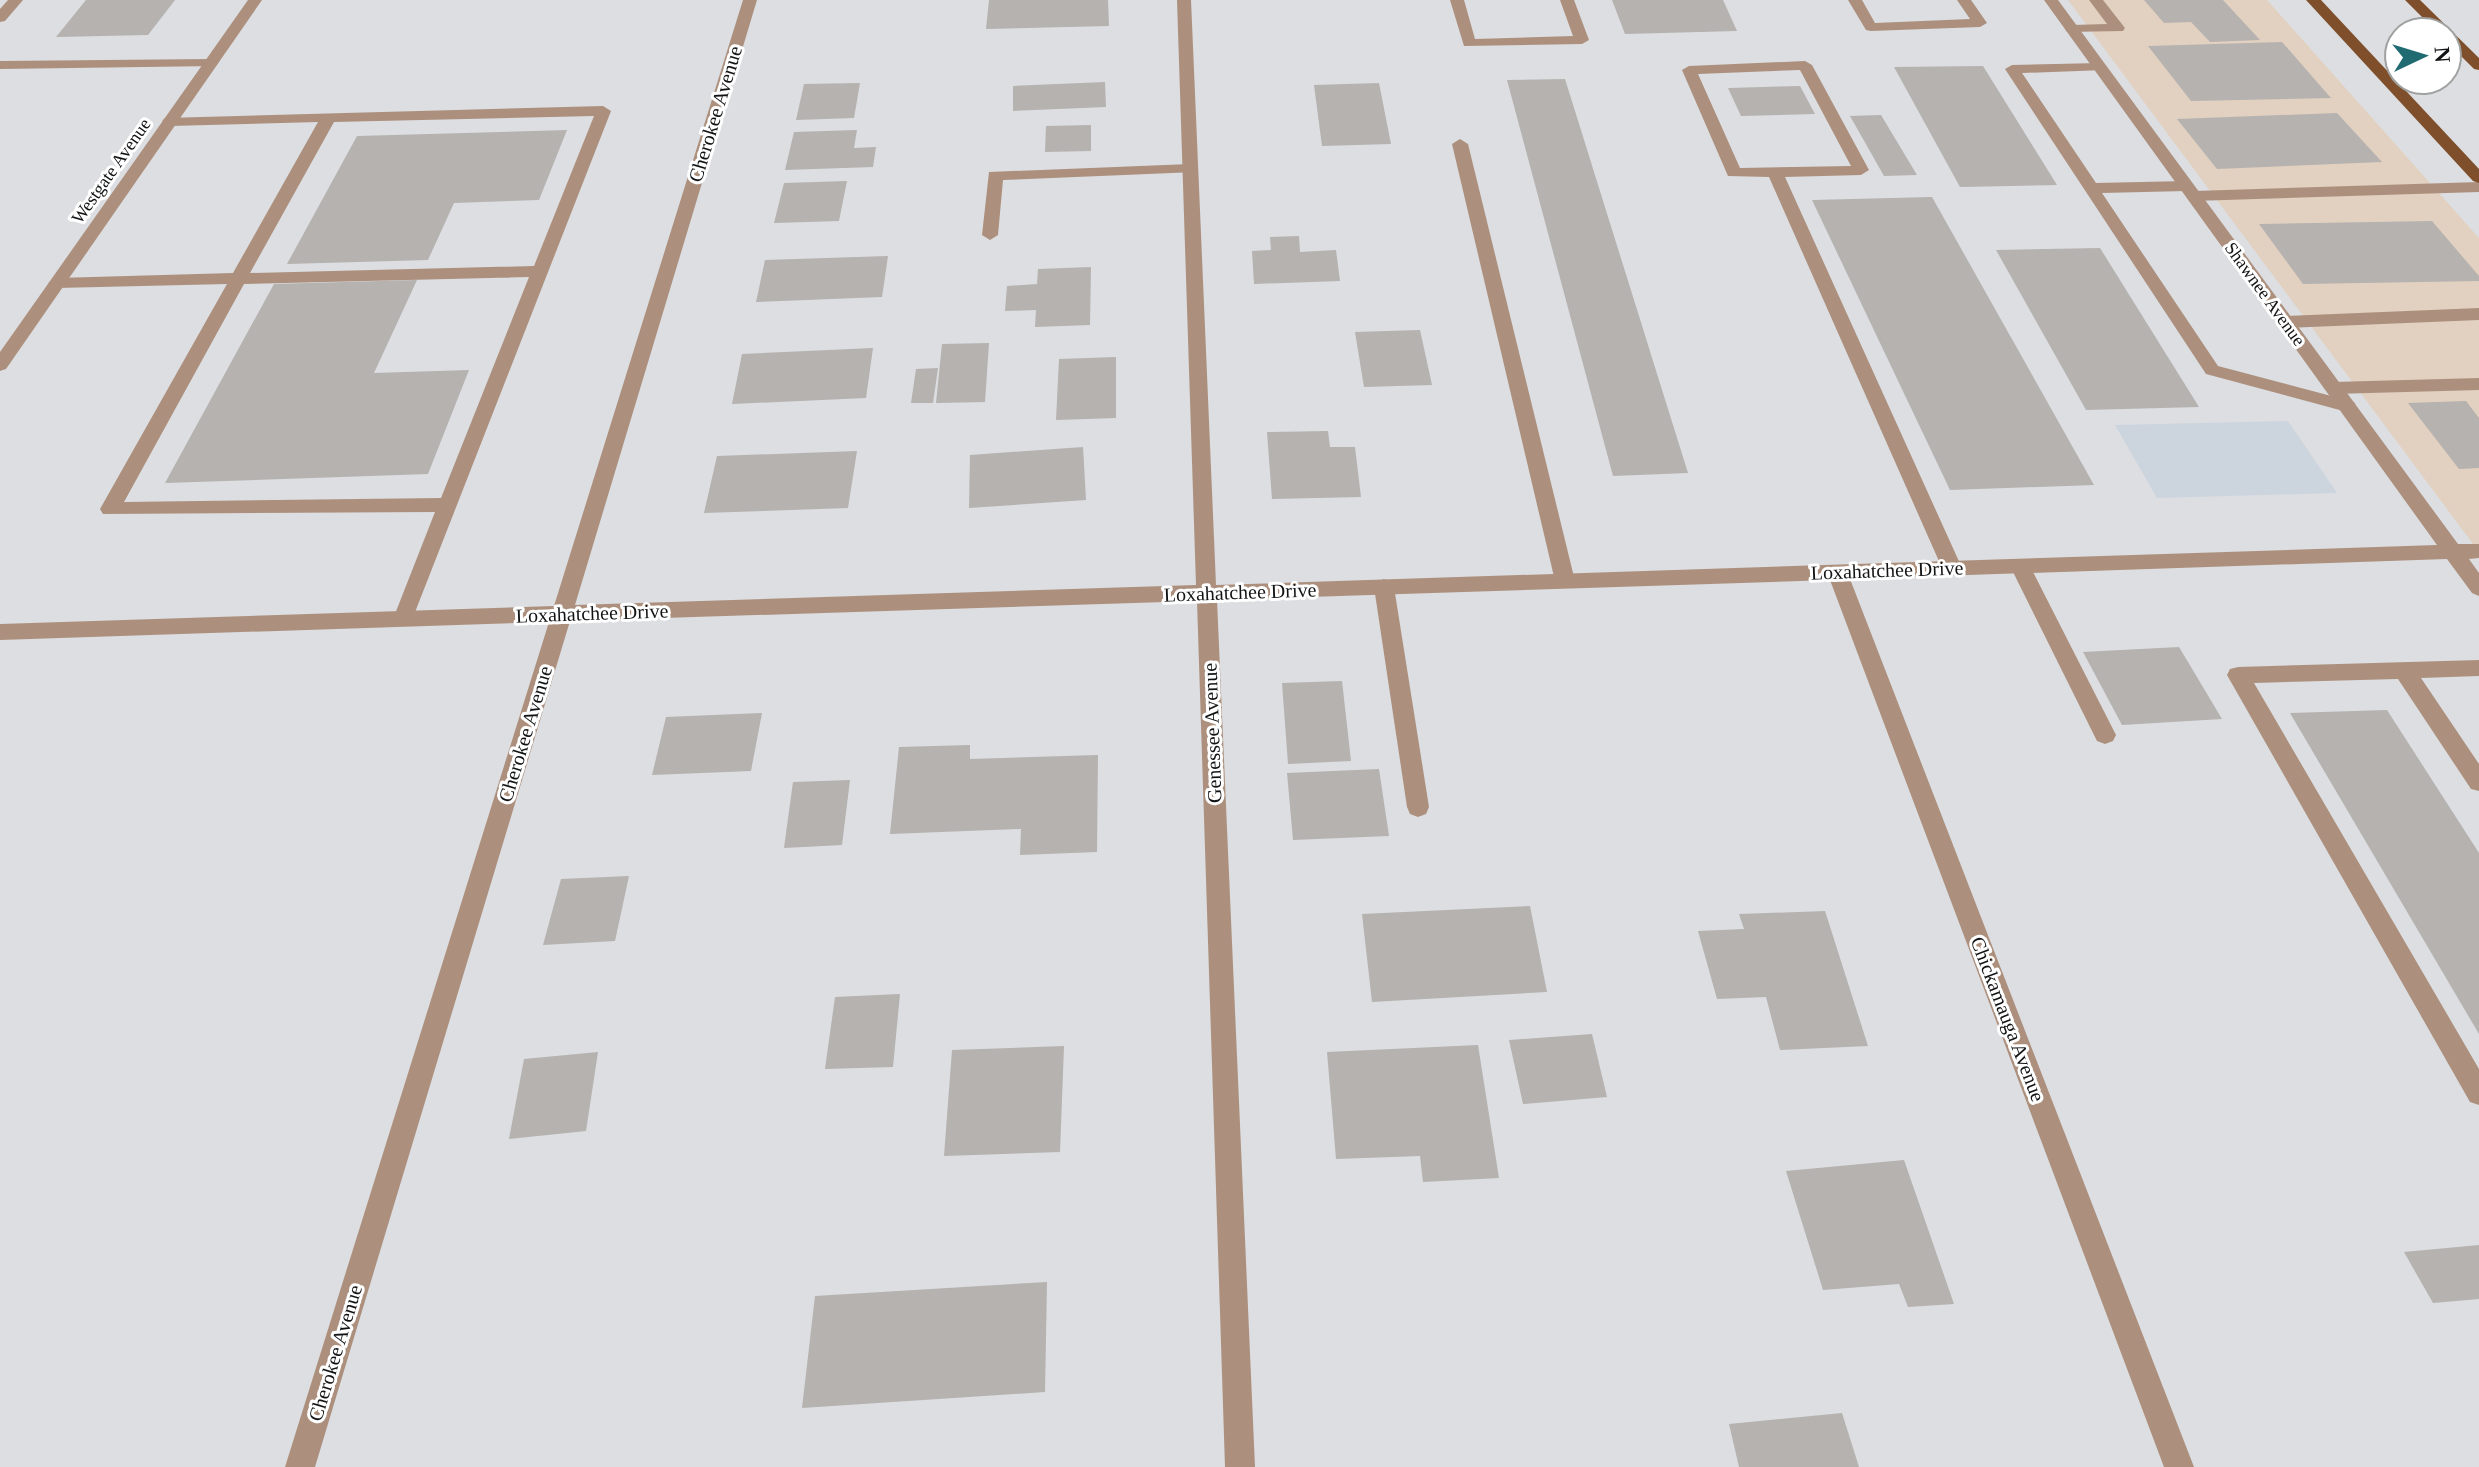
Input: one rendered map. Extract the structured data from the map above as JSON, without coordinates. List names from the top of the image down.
{
  "streets": {
    "street": [
      "Cherokee Avenue",
      "Westgate Avenue",
      "Shawnee Avenue",
      "Loxahatchee Drive",
      "Genessee Avenue",
      "Chickamauga Avenue"
    ]
  },
  "crossings": [
    ["Cherokee Avenue", "Loxahatchee Drive"],
    ["Shawnee Avenue", "Loxahatchee Drive"],
    ["Loxahatchee Drive", "Genessee Avenue"],
    ["Loxahatchee Drive", "Chickamauga Avenue"]
  ],
  "north": "right"
}
